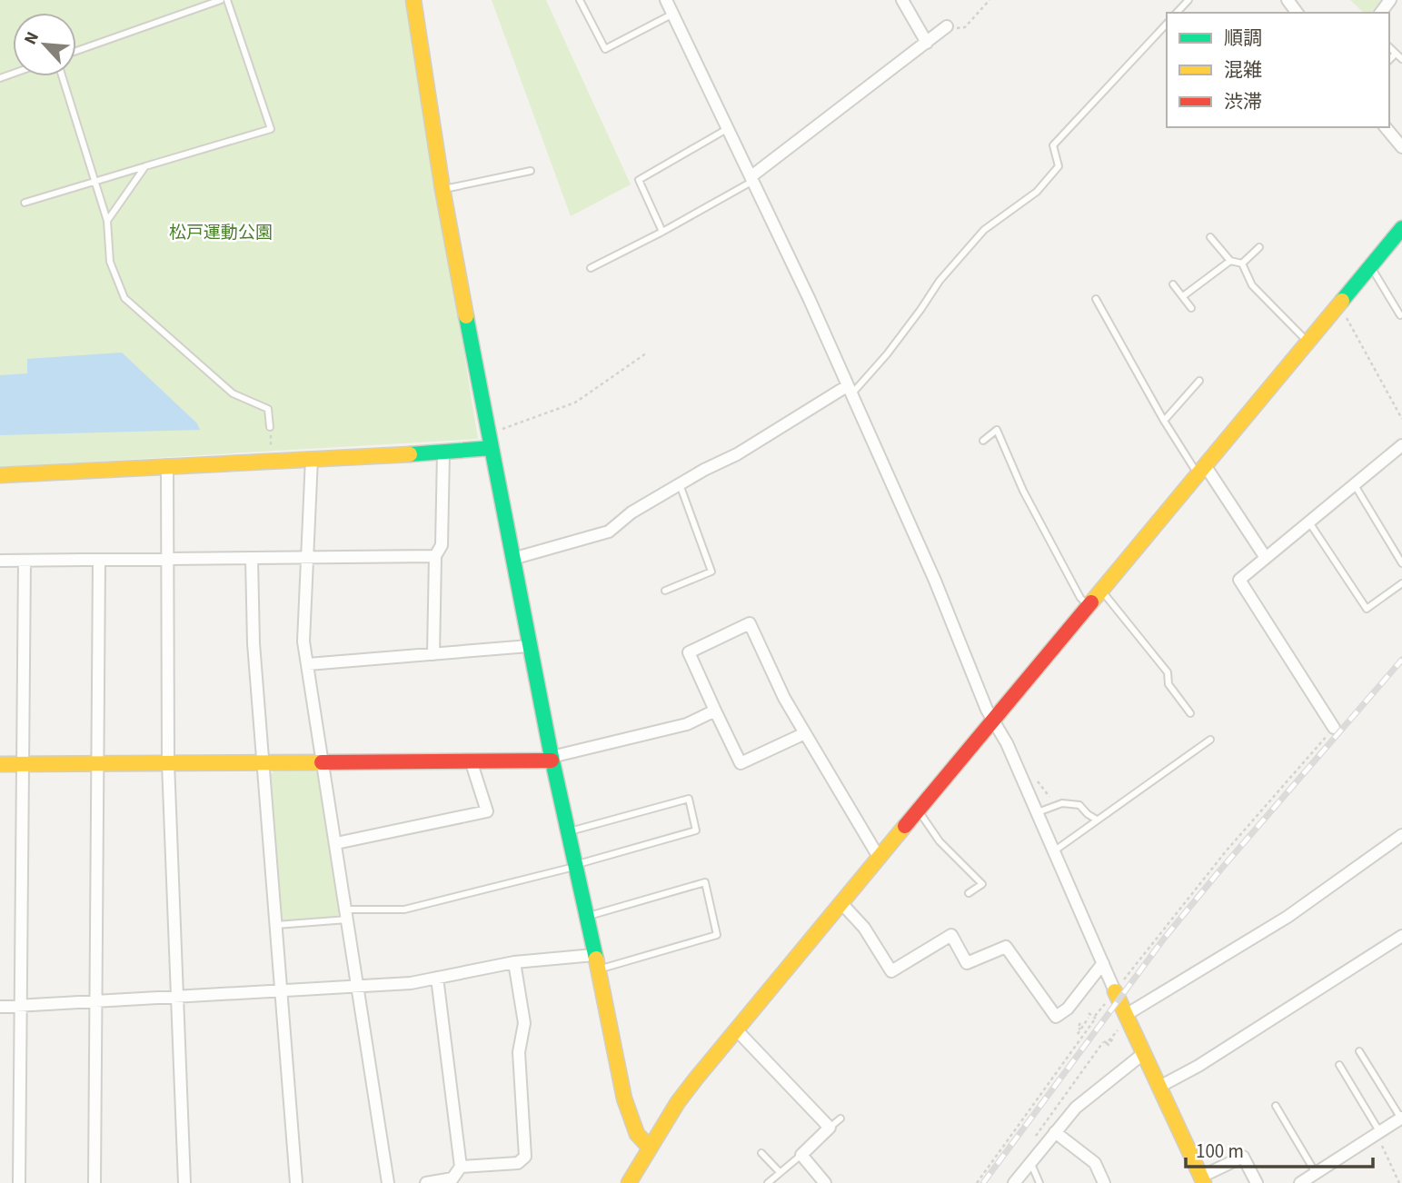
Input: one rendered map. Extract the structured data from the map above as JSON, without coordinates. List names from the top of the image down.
{
  "parks": ["松戸運動公園"],
  "legend": ["順調", "混雑", "渋滞"],
  "scale_bar": "100 m",
  "north": "top left"
}
